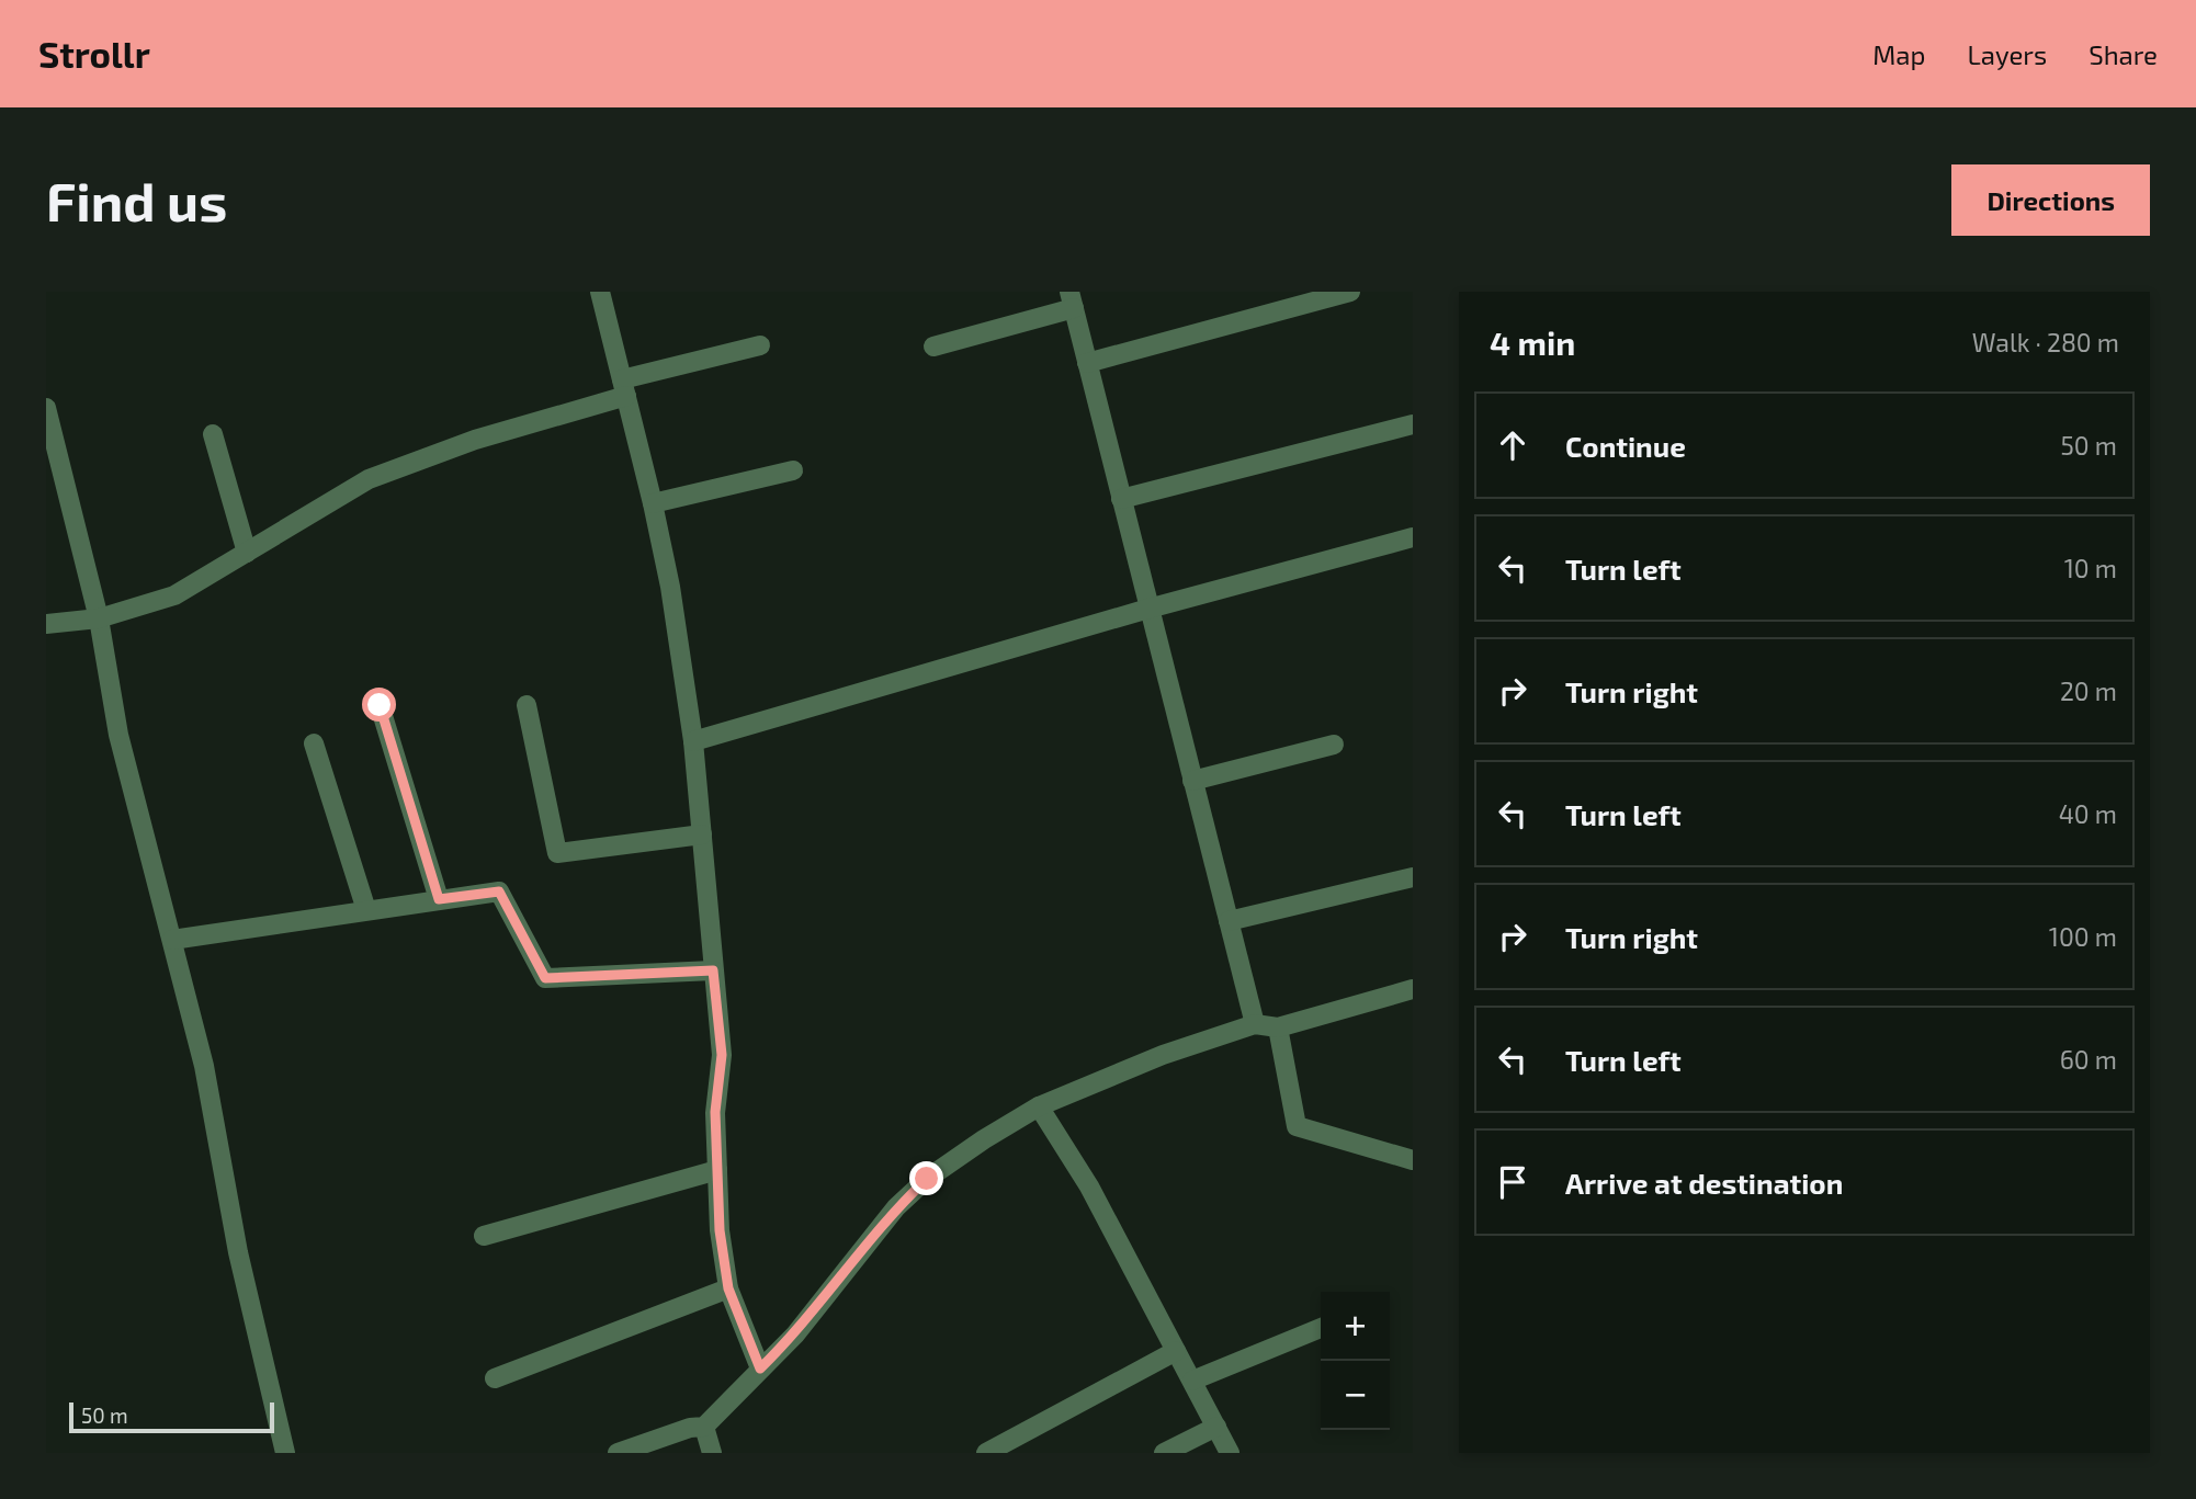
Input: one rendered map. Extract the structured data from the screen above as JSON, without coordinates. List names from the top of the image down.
{
  "scale_bar": "50 m",
  "page": {
    "header": "Strollr",
    "nav": ["Map", "Layers", "Share"],
    "buttons": "Directions",
    "title": "Find us",
    "heading": ["4 min", "Walk · 280 m"],
    "list": [
      ["Continue", "50 m"],
      ["Turn left", "10 m"],
      ["Turn right", "20 m"],
      ["Turn left", "40 m"],
      ["Turn right", "100 m"],
      ["Turn left", "60 m"],
      "Arrive at destination"
    ],
    "map_buttons": ["+", "−"],
    "scale": "50 m"
  }
}
